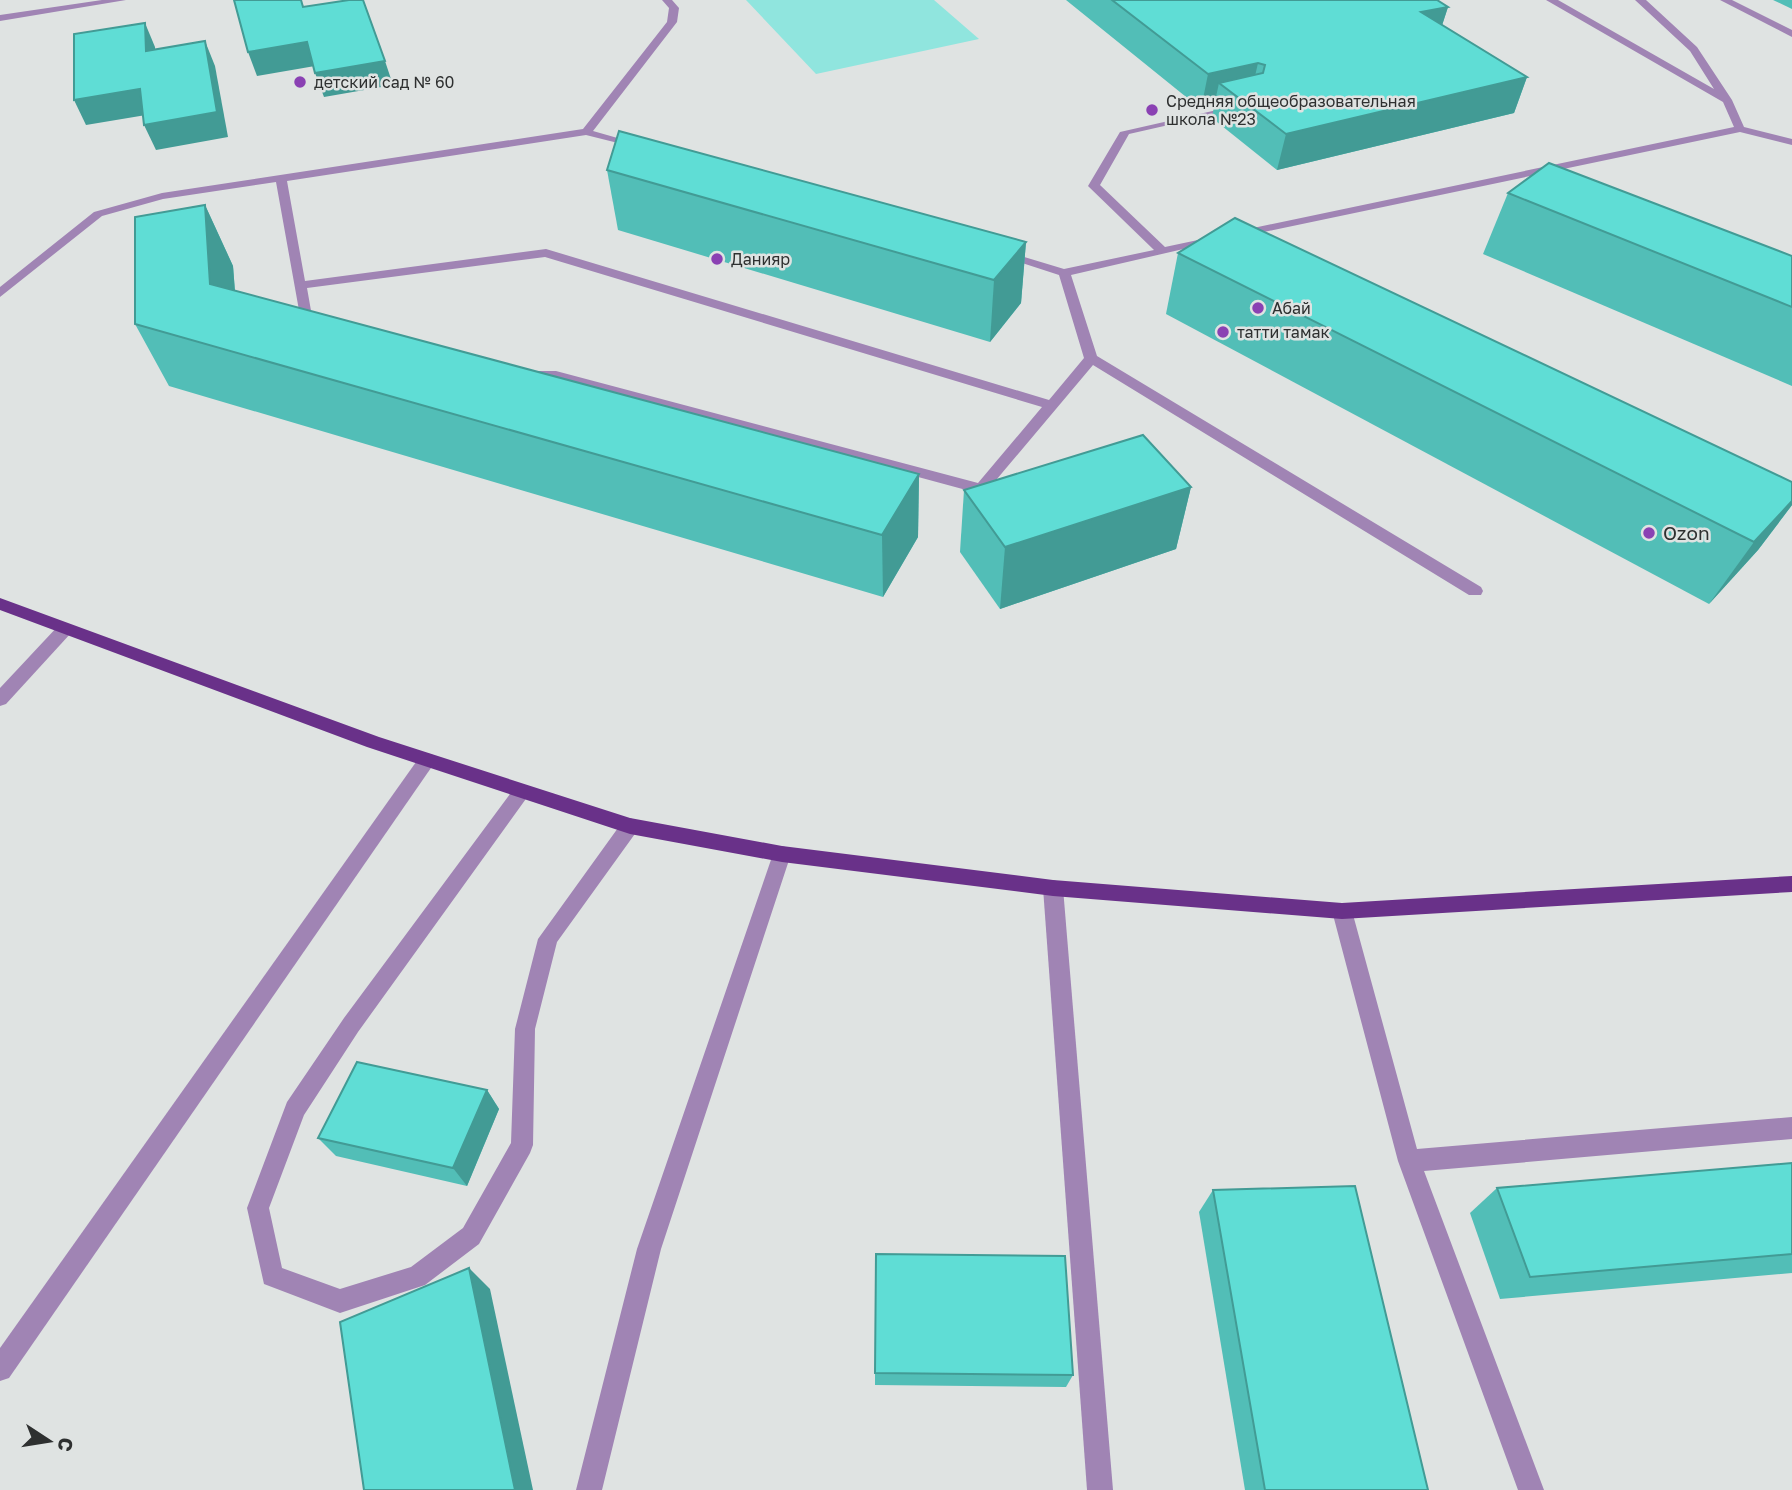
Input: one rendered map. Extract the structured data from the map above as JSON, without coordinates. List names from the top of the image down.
{
  "places": [
    "детский сад № 60",
    "Средняя общеобразовательная школа №23",
    "Данияр",
    "Абай",
    "татти тамак",
    "Ozon"
  ],
  "north": "right"
}
